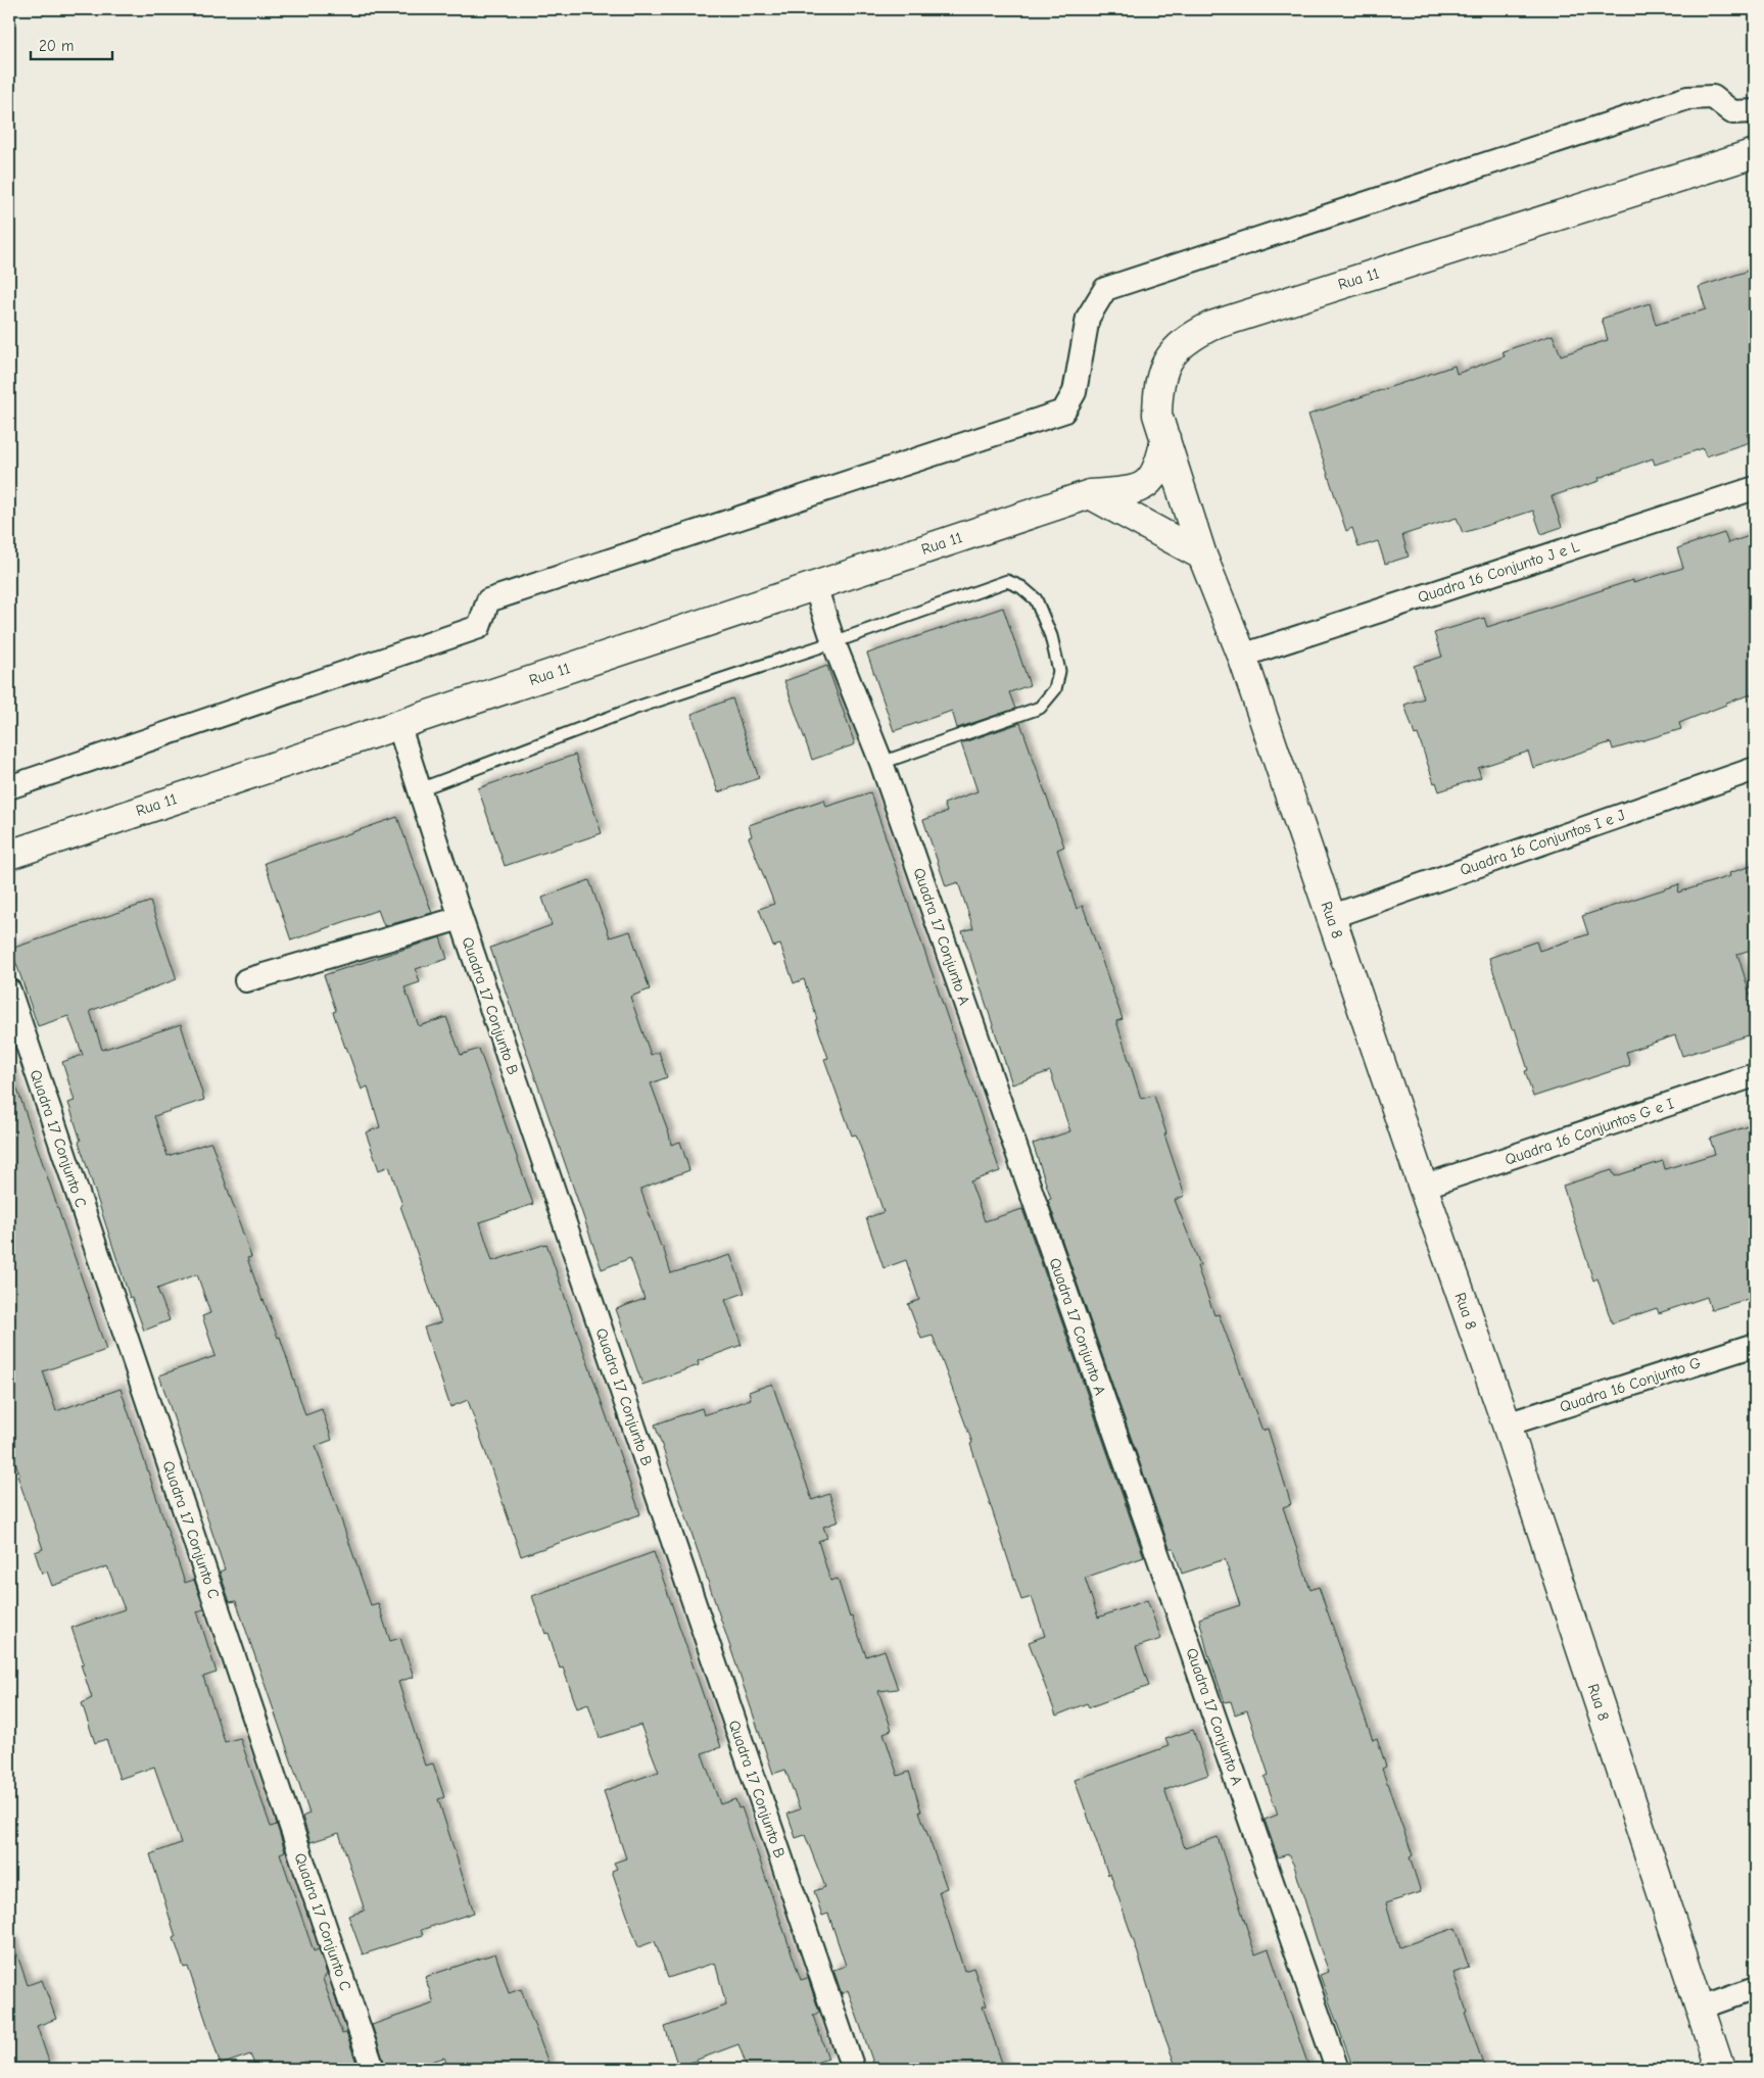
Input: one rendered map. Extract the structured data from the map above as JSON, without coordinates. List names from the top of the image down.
{
  "streets": {
    "main road": ["Rua 11", "Rua 8"],
    "street": [
      "Quadra 16 Conjunto J e L",
      "Quadra 16 Conjuntos I e J",
      "Quadra 17 Conjunto A",
      "Quadra 17 Conjunto B",
      "Quadra 16 Conjuntos G e I",
      "Quadra 17 Conjunto C",
      "Quadra 16 Conjunto G"
    ]
  },
  "crossings": [
    ["Rua 11", "Rua 8"],
    ["Rua 11", "Quadra 17 Conjunto A"],
    ["Rua 11", "Quadra 17 Conjunto B"],
    ["Quadra 16 Conjunto J e L", "Rua 8"],
    ["Quadra 16 Conjuntos I e J", "Rua 8"],
    ["Rua 8", "Quadra 16 Conjuntos G e I"],
    ["Rua 8", "Quadra 16 Conjunto G"]
  ],
  "scale_bar": "20 m"
}
